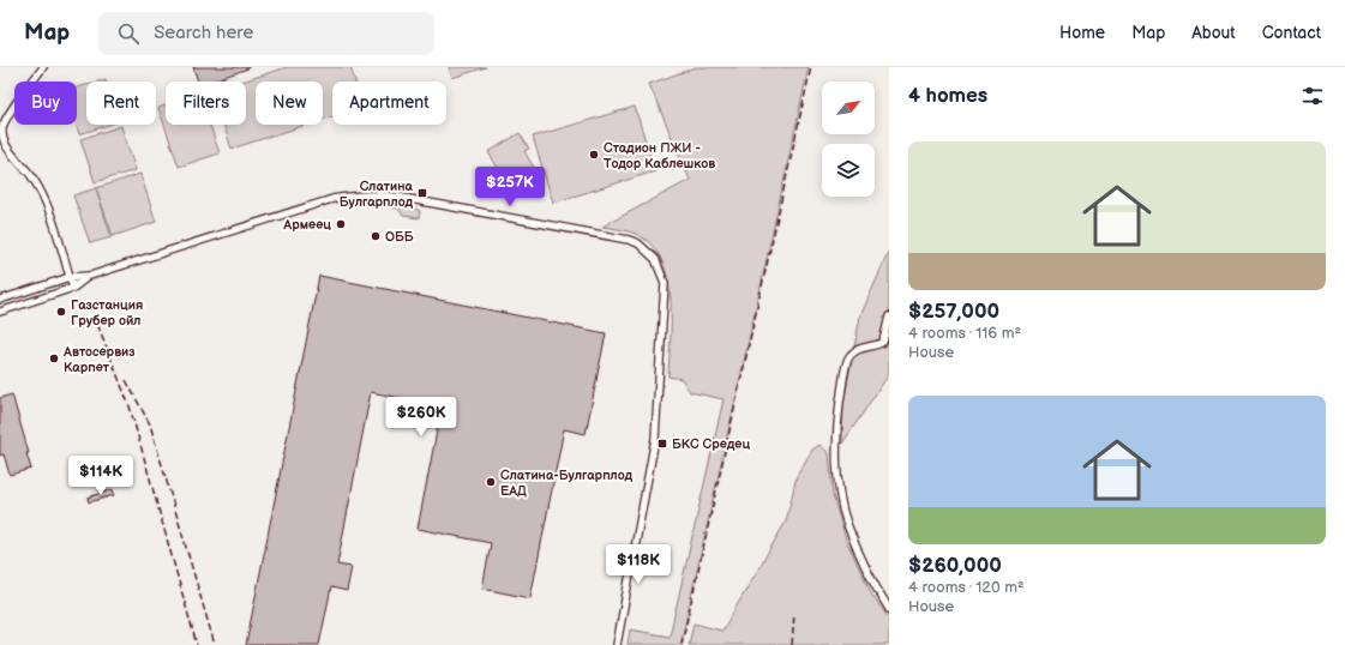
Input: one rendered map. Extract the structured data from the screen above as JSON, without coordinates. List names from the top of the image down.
{
  "places": {
    "other": [
      "Стадион ПЖИ - Тодор Каблешков",
      "Армеец",
      "ОББ",
      "Газстанция Грубер ойл",
      "Автосервиз Карпет",
      "Слатина-Булгарплод ЕАД"
    ],
    "transit": ["Слатина Булгарплод", "БКС Средец"]
  },
  "north": "top right",
  "page": {
    "header": "Map",
    "search": "Search here",
    "nav": [
      "Home",
      "Map",
      "About",
      "Contact"
    ],
    "heading": "4 homes",
    "chip": [
      "Buy",
      "Rent",
      "Filters",
      "New",
      "Apartment"
    ],
    "list": [
      {
        "name": "$257,000",
        "note": "4 rooms · 116 m² · House"
      },
      {
        "name": "$260,000",
        "note": "4 rooms · 120 m² · House"
      }
    ],
    "price": [
      "$257K",
      "$260K",
      "$114K",
      "$118K"
    ]
  }
}
